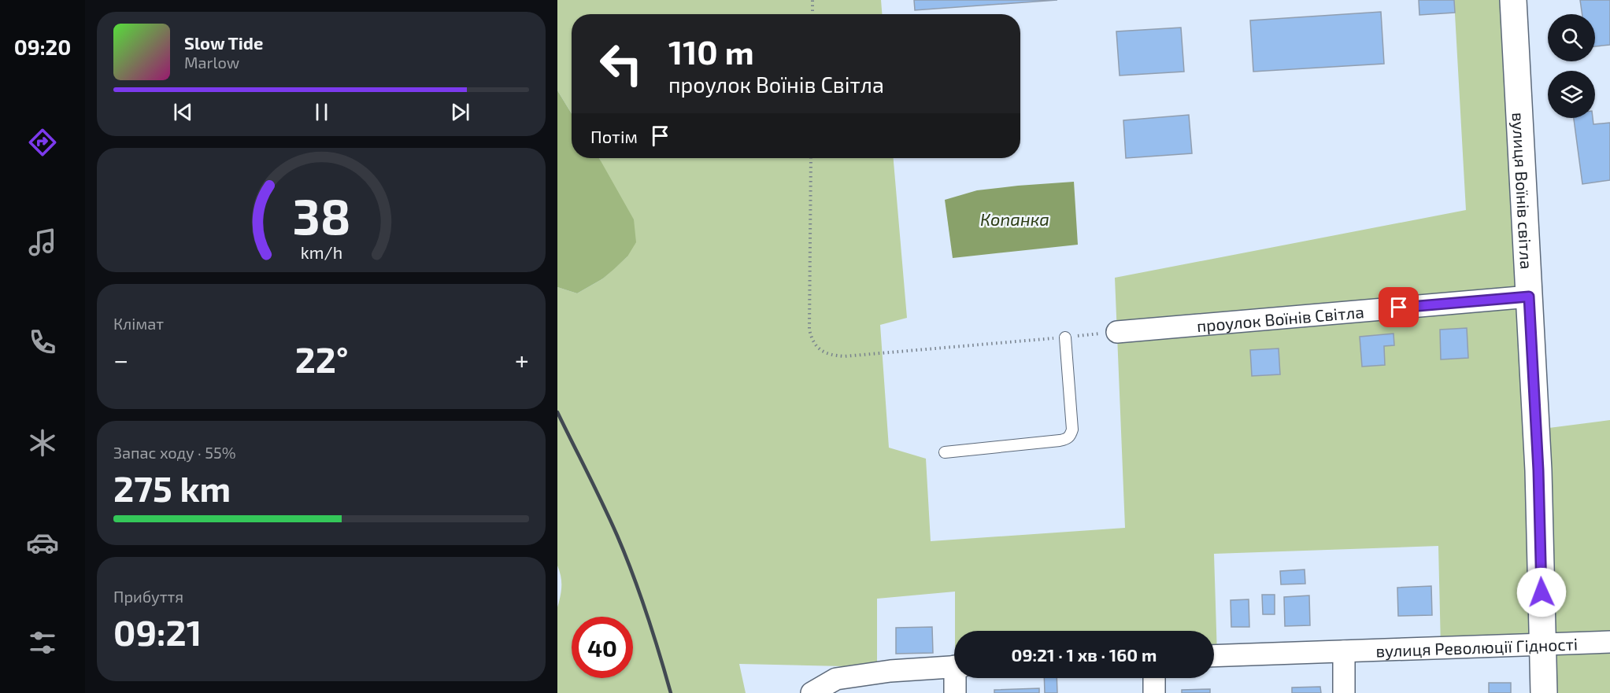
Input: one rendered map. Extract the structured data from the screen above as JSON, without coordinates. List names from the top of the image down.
{
  "streets": {
    "street": ["вулиця Воїнів світла", "проулок Воїнів Світла", "вулиця Революції Гідності"]
  },
  "crossings": [
    ["вулиця Воїнів світла", "проулок Воїнів Світла"],
    ["вулиця Воїнів світла", "вулиця Революції Гідності"]
  ],
  "water": ["Копанка"],
  "page": {
    "tabs": "09:20",
    "turn": ["110 m", "проулок Воїнів Світла"],
    "song": ["Slow Tide", "Marlow"],
    "then": "Потім",
    "tile": [
      "Клімат",
      ["Запас ходу · 55%", "275 km"],
      ["Прибуття", "09:21"]
    ],
    "heat": ["−", "22°", "+"],
    "limit": "40",
    "trip": "09:21 · 1 хв · 160 m",
    "gauge": ["38", "km/h"]
  }
}
